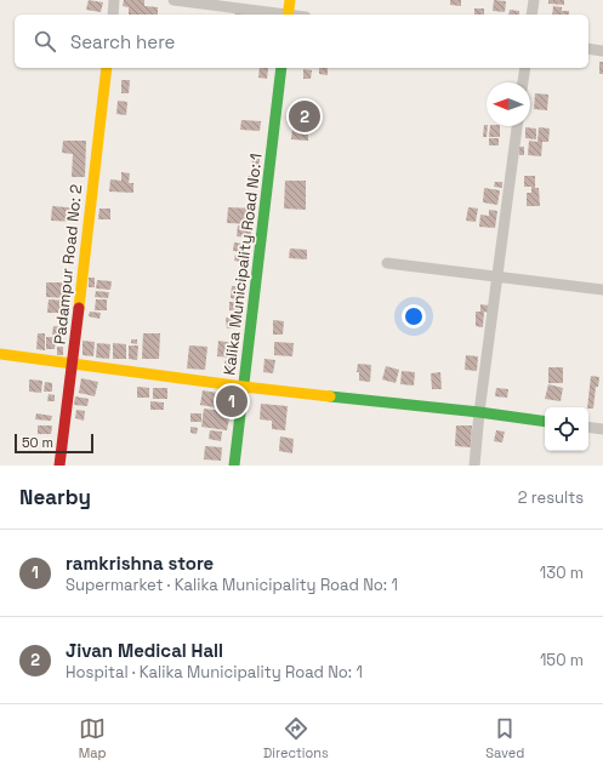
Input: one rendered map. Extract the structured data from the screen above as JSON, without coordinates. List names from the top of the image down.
{
  "streets": {
    "street": ["Padampur Road No: 2", "Kalika Municipality Road No: 1"]
  },
  "scale_bar": "50 m",
  "north": "left",
  "page": {
    "search": "Search here",
    "pins": ["2", "1"],
    "scale": "50 m",
    "heading": ["Nearby", "2 results"],
    "list": [
      {
        "mark": "1",
        "name": "ramkrishna store",
        "note": "Supermarket · Kalika Municipality Road No: 1",
        "value": "130 m"
      },
      {
        "mark": "2",
        "name": "Jivan Medical Hall",
        "note": "Hospital · Kalika Municipality Road No: 1",
        "value": "150 m"
      }
    ],
    "nav": ["Map", "Directions", "Saved"]
  }
}
